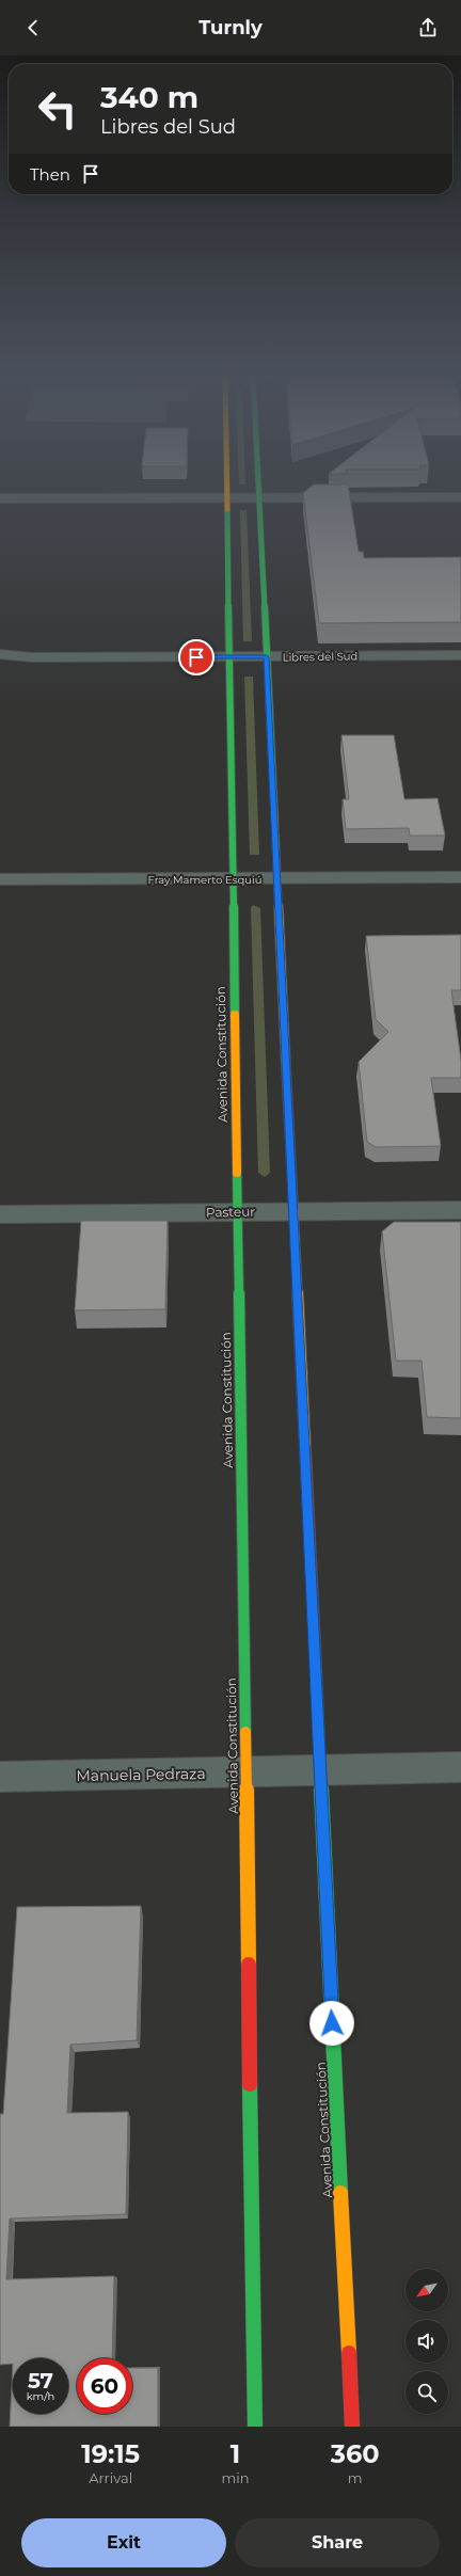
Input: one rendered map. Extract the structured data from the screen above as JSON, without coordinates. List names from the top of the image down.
{
  "streets": {
    "main road": ["Avenida Constitución"],
    "street": [
      "Libres del Sud",
      "Fray Mamerto Esquiú",
      "Pasteur",
      "Manuela Pedraza"
    ]
  },
  "crossings": [
    ["Libres del Sud", "Avenida Constitución"],
    ["Fray Mamerto Esquiú", "Avenida Constitución"],
    ["Avenida Constitución", "Pasteur"],
    ["Avenida Constitución", "Manuela Pedraza"]
  ],
  "north": "bottom left",
  "page": {
    "header": "Turnly",
    "turn": ["340 m", "Libres del Sud"],
    "then": "Then",
    "speed": "57 km/h",
    "limit": "60",
    "eta": [
      "19:15",
      "Arrival",
      "1",
      "min",
      "360",
      "m"
    ],
    "buttons": ["Exit", "Share"]
  }
}
